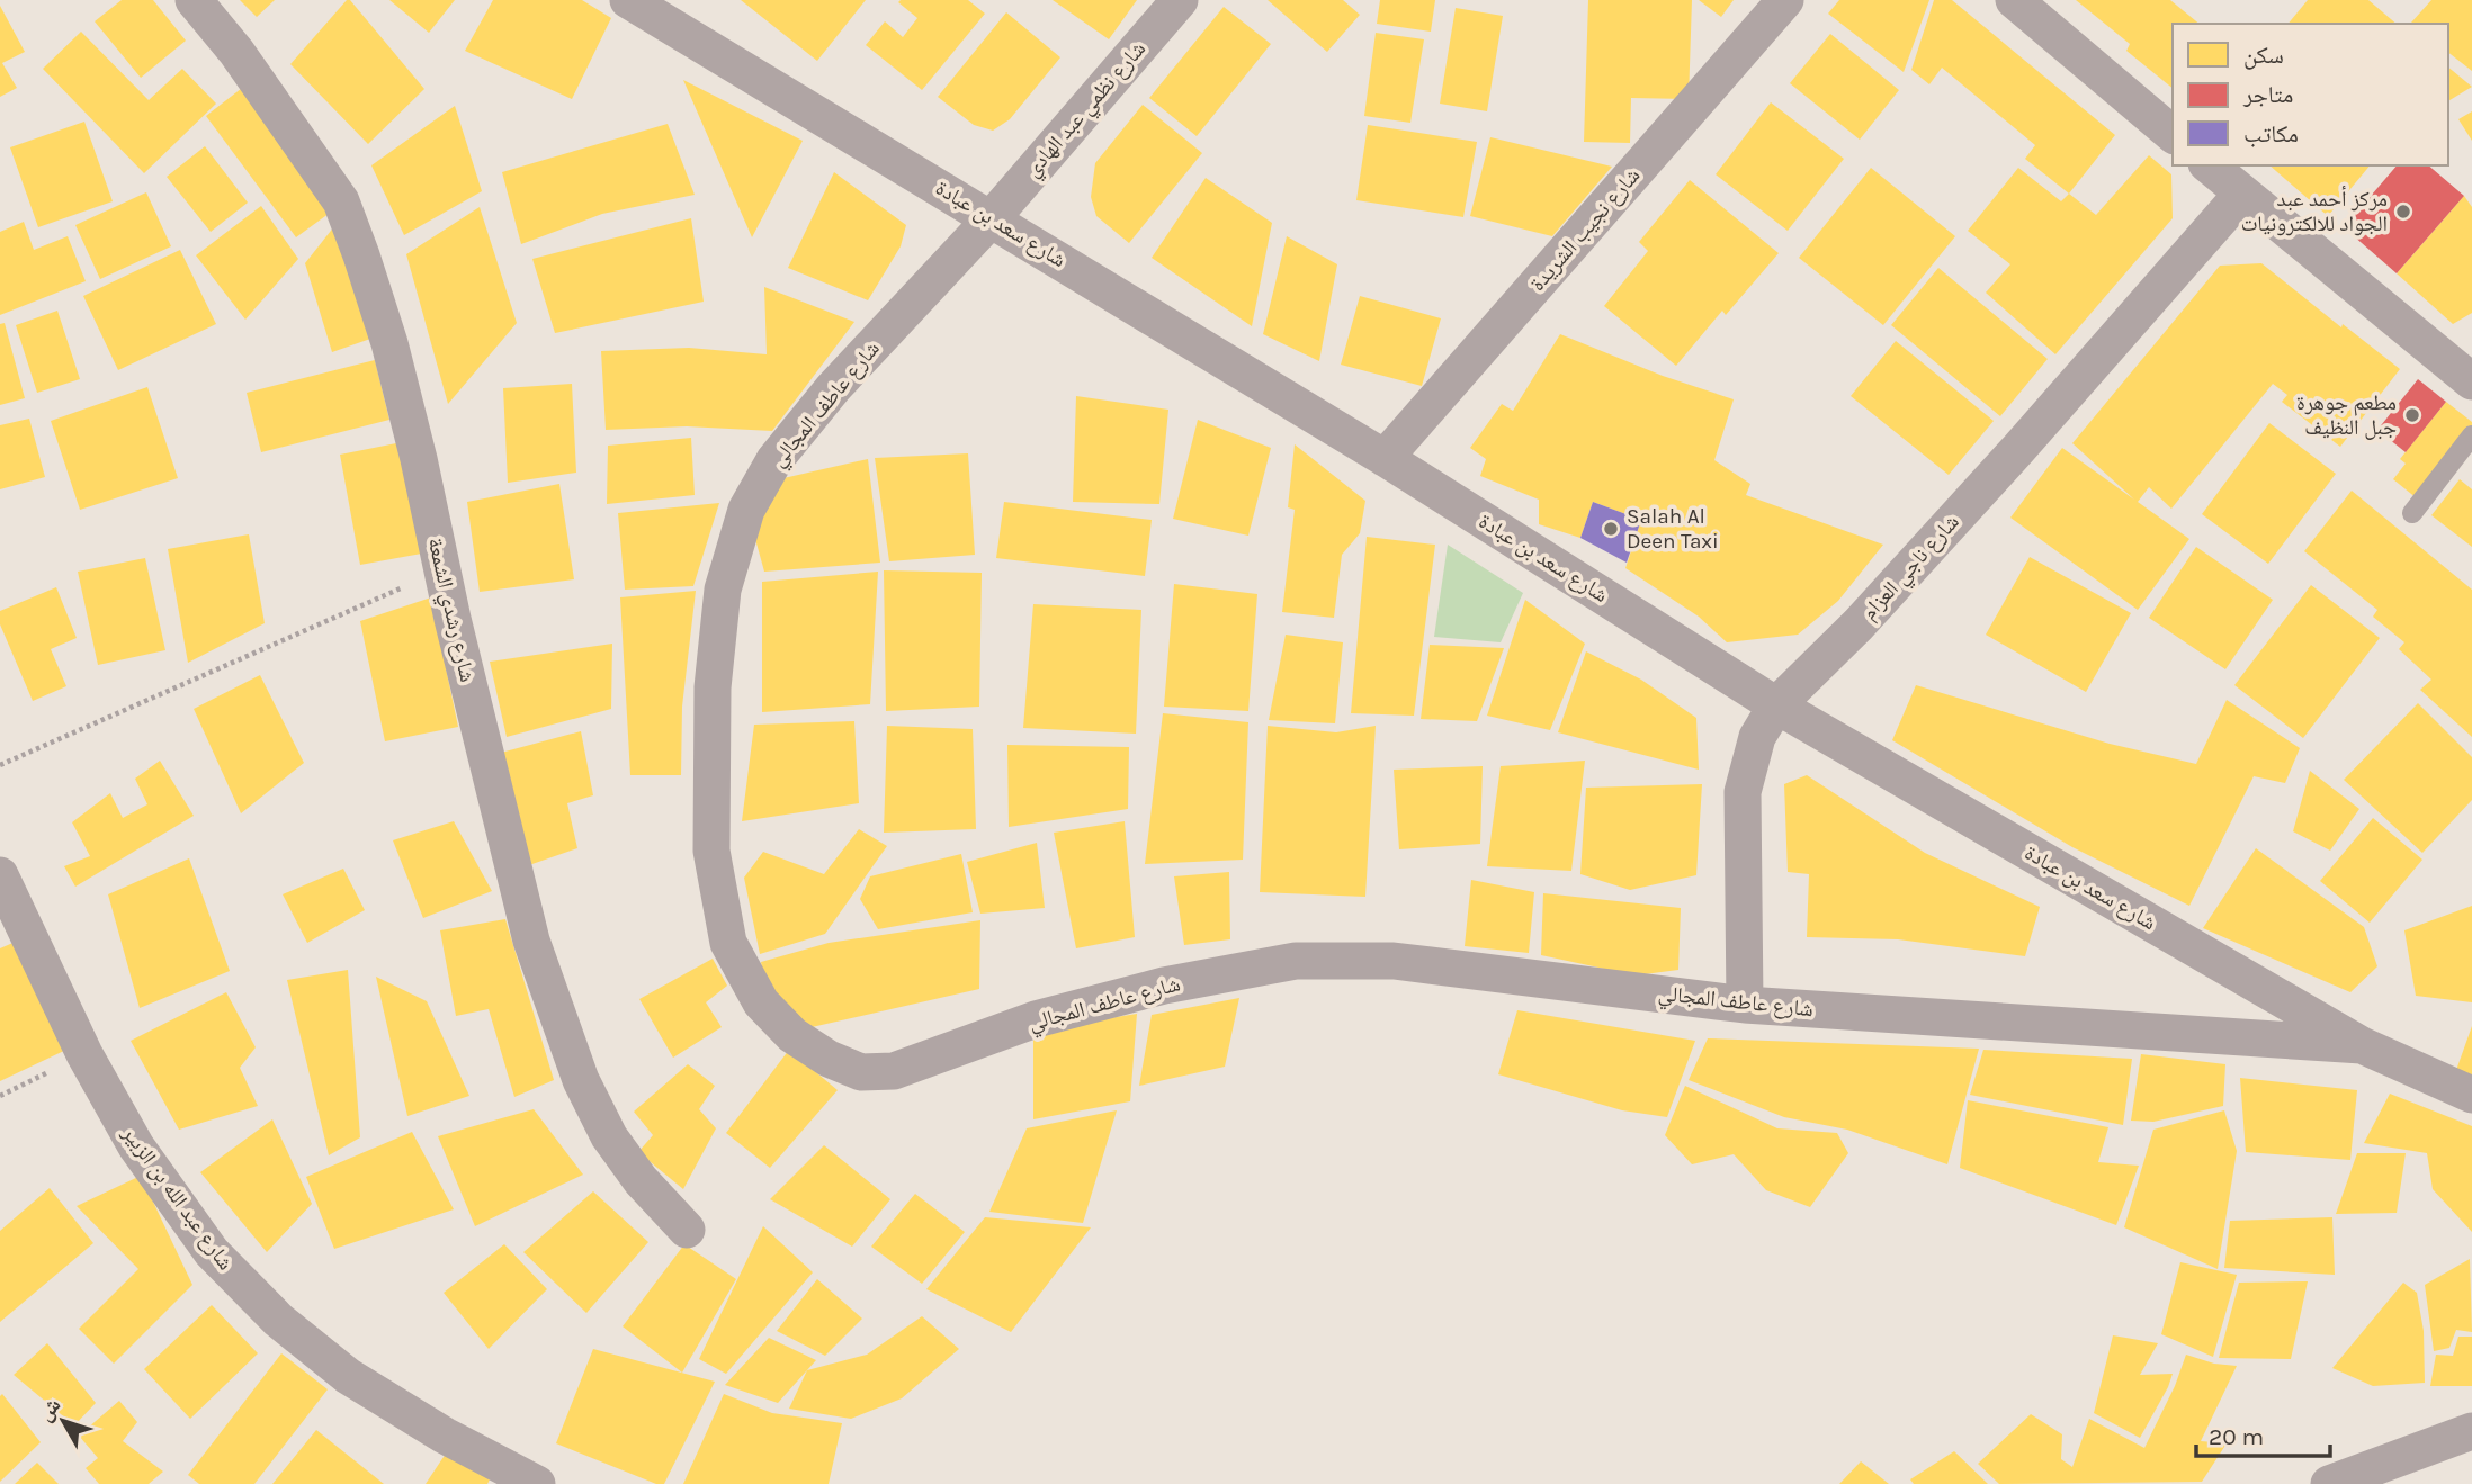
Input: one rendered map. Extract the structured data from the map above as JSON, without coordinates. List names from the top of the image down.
{
  "streets": {
    "street": [
      "شارع نظمي عبد الهادي",
      "شارع سعد بن عبادة",
      "شارع نجيب الشريدة",
      "شارع عاطف المجالي",
      "شارع ناجي العزام",
      "شارع رشدي الشمعة",
      "شارع عبد الله بن الزبير"
    ]
  },
  "crossings": [
    ["شارع نظمي عبد الهادي", "شارع سعد بن عبادة"],
    ["شارع نظمي عبد الهادي", "شارع عاطف المجالي"],
    ["شارع سعد بن عبادة", "شارع نجيب الشريدة"],
    ["شارع سعد بن عبادة", "شارع عاطف المجالي"],
    ["شارع سعد بن عبادة", "شارع ناجي العزام"],
    ["شارع عاطف المجالي", "شارع ناجي العزام"]
  ],
  "places": ["مركز أحمد عبد الجواد للالكترونيات", "مطعم جوهرة جبل النظيف", "Salah Al Deen Taxi"],
  "legend": ["سكن", "متاجر", "مكاتب"],
  "scale_bar": "20 m",
  "north": "top left"
}
